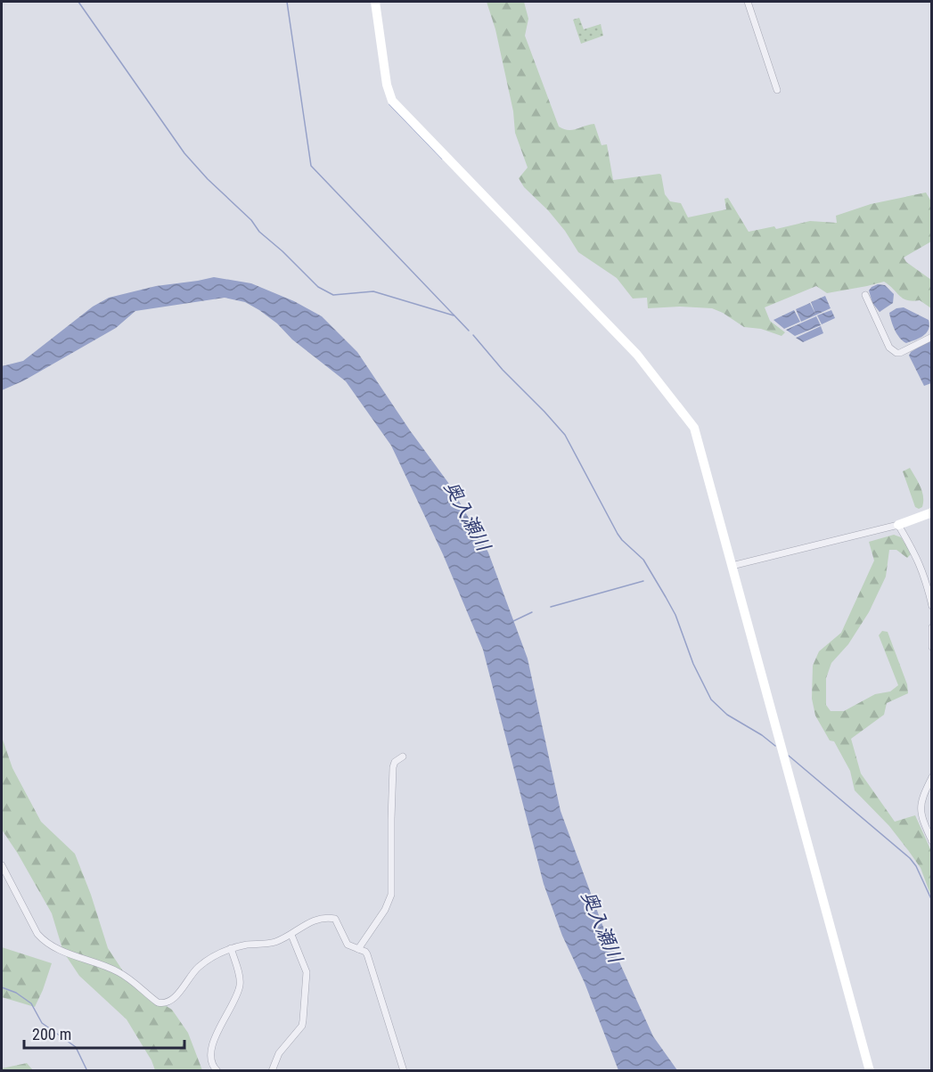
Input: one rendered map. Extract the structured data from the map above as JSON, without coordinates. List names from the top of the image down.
{
  "water": ["奥入瀬川"],
  "scale_bar": "200 m"
}
